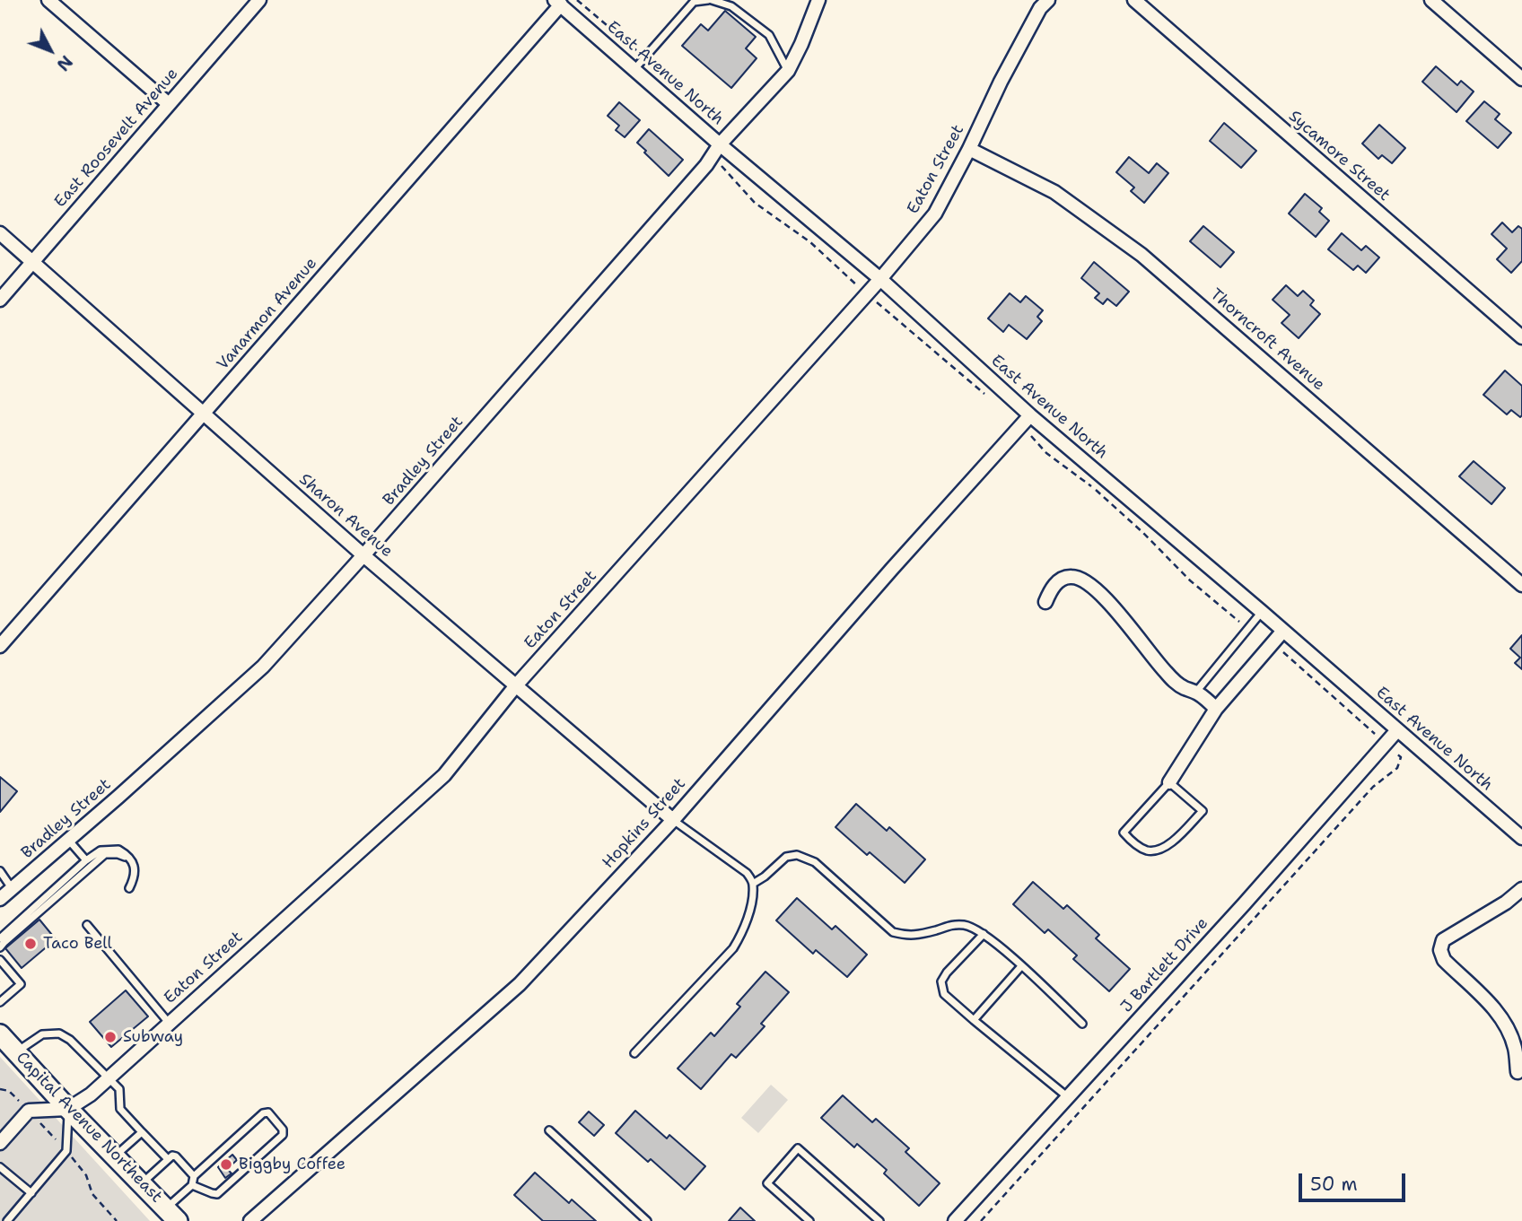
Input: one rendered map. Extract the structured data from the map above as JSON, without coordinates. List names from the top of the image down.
{
  "streets": {
    "main road": ["Capital Avenue Northeast"],
    "street": [
      "East Avenue North",
      "East Roosevelt Avenue",
      "Sycamore Street",
      "Eaton Street",
      "Vanarmon Avenue",
      "Thorncroft Avenue",
      "Bradley Street",
      "Sharon Avenue",
      "Hopkins Street",
      "J Bartlett Drive"
    ]
  },
  "crossings": [
    ["East Avenue North", "Eaton Street"],
    ["East Avenue North", "Vanarmon Avenue"],
    ["East Avenue North", "Bradley Street"],
    ["East Avenue North", "Hopkins Street"],
    ["East Avenue North", "J Bartlett Drive"],
    ["East Roosevelt Avenue", "Sharon Avenue"],
    ["Eaton Street", "Thorncroft Avenue"],
    ["Eaton Street", "Sharon Avenue"],
    ["Eaton Street", "Capital Avenue Northeast"],
    ["Vanarmon Avenue", "Sharon Avenue"],
    ["Bradley Street", "Sharon Avenue"],
    ["Sharon Avenue", "Hopkins Street"]
  ],
  "places": ["Taco Bell", "Subway", "Biggby Coffee"],
  "scale_bar": "50 m",
  "north": "bottom right"
}
